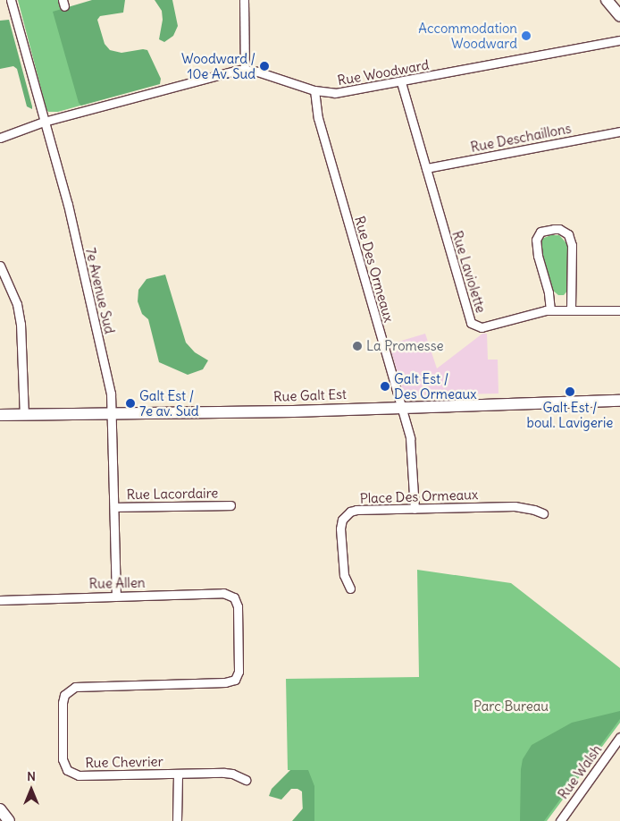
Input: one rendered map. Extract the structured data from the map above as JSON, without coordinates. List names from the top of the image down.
{
  "streets": {
    "main road": ["Rue Galt Est"],
    "street": [
      "Rue Woodward",
      "Rue Deschaillons",
      "Rue Des Ormeaux",
      "Rue Laviolette",
      "7e Avenue Sud",
      "Rue Lacordaire",
      "Place Des Ormeaux",
      "Rue Allen",
      "Rue Chevrier",
      "Rue Walsh"
    ]
  },
  "crossings": [
    ["Rue Woodward", "Rue Des Ormeaux"],
    ["Rue Woodward", "Rue Laviolette"],
    ["Rue Woodward", "7e Avenue Sud"],
    ["Rue Deschaillons", "Rue Laviolette"],
    ["Rue Des Ormeaux", "Rue Galt Est"],
    ["Rue Des Ormeaux", "Place Des Ormeaux"],
    ["7e Avenue Sud", "Rue Galt Est"],
    ["7e Avenue Sud", "Rue Lacordaire"],
    ["7e Avenue Sud", "Rue Allen"],
    ["Rue Allen", "Rue Chevrier"]
  ],
  "parks": ["Parc Bureau"],
  "places": [
    "Accommodation Woodward",
    "Woodward / 10e Av. Sud",
    "La Promesse",
    "Galt Est / Des Ormeaux",
    "Galt Est / boul. Lavigerie",
    "Galt Est / 7e av. Sud"
  ],
  "north": "top"
}
